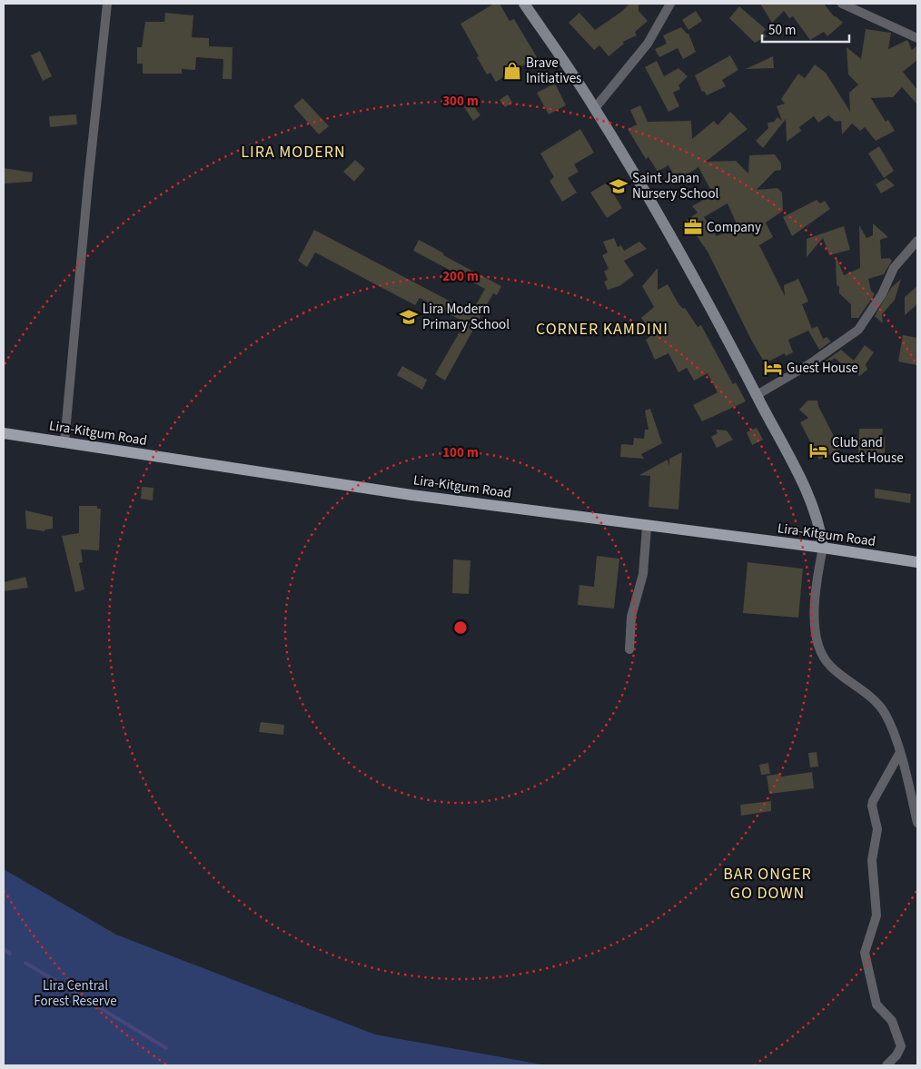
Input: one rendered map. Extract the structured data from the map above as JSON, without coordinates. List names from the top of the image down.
{
  "streets": {
    "main road": ["Lira-Kitgum Road"]
  },
  "districts": ["LIRA MODERN", "CORNER KAMDINI", "BAR ONGER GO DOWN"],
  "parks": ["Lira Central Forest Reserve"],
  "places": {
    "shop": ["Brave Initiatives"],
    "school or university": ["Saint Janan Nursery School", "Lira Modern Primary School"],
    "office": ["Company"],
    "hotel": ["Guest House", "Club and Guest House"]
  },
  "scale_bar": "50 m",
  "rings": ["300 m", "200 m", "100 m"]
}
